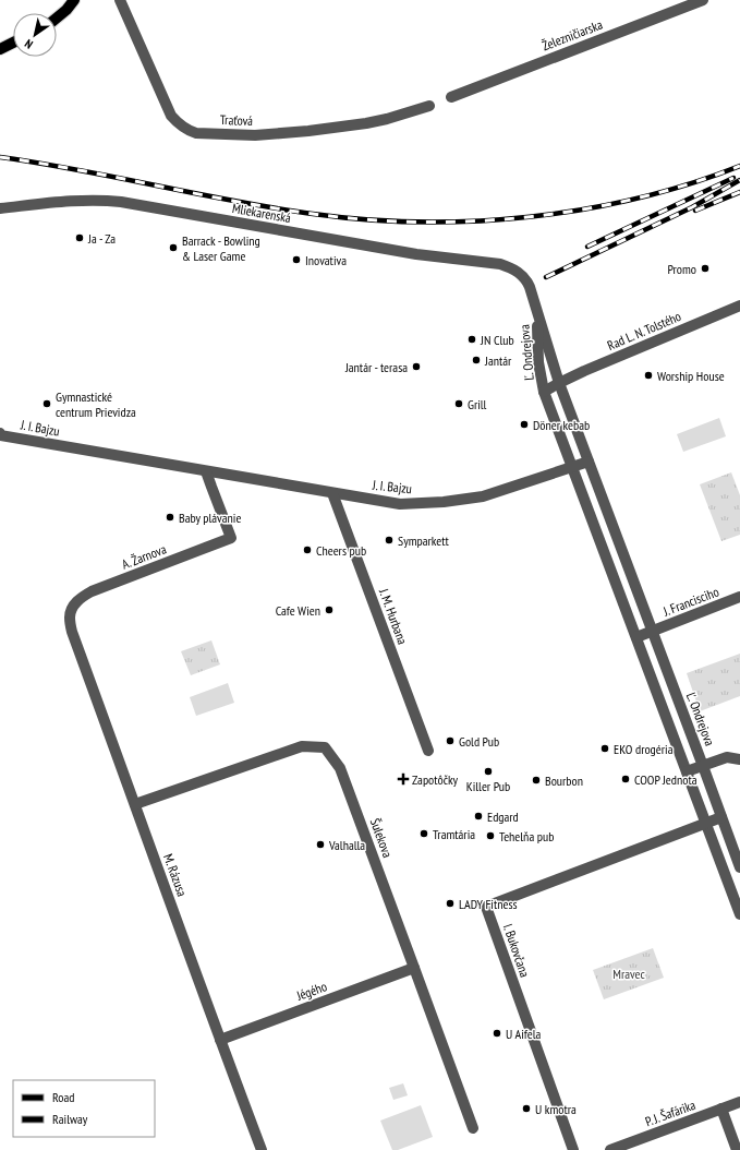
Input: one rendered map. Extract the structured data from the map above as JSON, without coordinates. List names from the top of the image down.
{
  "streets": {
    "street": [
      "Železničiarska",
      "Traťová",
      "Mliekarenská",
      "Rad L. N. Tolstého",
      "Ľ. Ondrejova",
      "J. I. Bajzu",
      "A. Žarnova",
      "J. Francisciho",
      "J. M. Hurbana",
      "Šulekova",
      "M. Rázusa",
      "I. Bukovčana",
      "Jégého",
      "P. J. Šafárika"
    ]
  },
  "crossings": [
    ["Mliekarenská", "Ľ. Ondrejova"],
    ["Rad L. N. Tolstého", "Ľ. Ondrejova"],
    ["Ľ. Ondrejova", "J. I. Bajzu"],
    ["Ľ. Ondrejova", "J. Francisciho"],
    ["Ľ. Ondrejova", "I. Bukovčana"],
    ["J. I. Bajzu", "A. Žarnova"],
    ["J. I. Bajzu", "J. M. Hurbana"],
    ["A. Žarnova", "M. Rázusa"],
    ["Šulekova", "M. Rázusa"],
    ["Šulekova", "Jégého"],
    ["M. Rázusa", "Jégého"]
  ],
  "parks": ["Mravec"],
  "places": {
    "other": [
      "Ja - Za",
      "Barrack - Bowling & Laser Game",
      "Inovativa",
      "Promo",
      "JN Club",
      "Jantár",
      "Jantár - terasa",
      "Worship House",
      "Gymnastické centrum Prievidza",
      "Grill",
      "Döner kebab",
      "Baby plávanie",
      "Symparkett",
      "Cheers pub",
      "Cafe Wien",
      "Gold Pub",
      "EKO drogéria",
      "Killer Pub",
      "COOP Jednota",
      "Bourbon",
      "Edgard",
      "Tramtária",
      "Tehelňa pub",
      "Valhalla",
      "LADY Fitness",
      "U Aifela",
      "U kmotra"
    ],
    "health": ["Zapotôčky"]
  },
  "legend": ["Road", "Railway"],
  "north": "bottom left"
}
